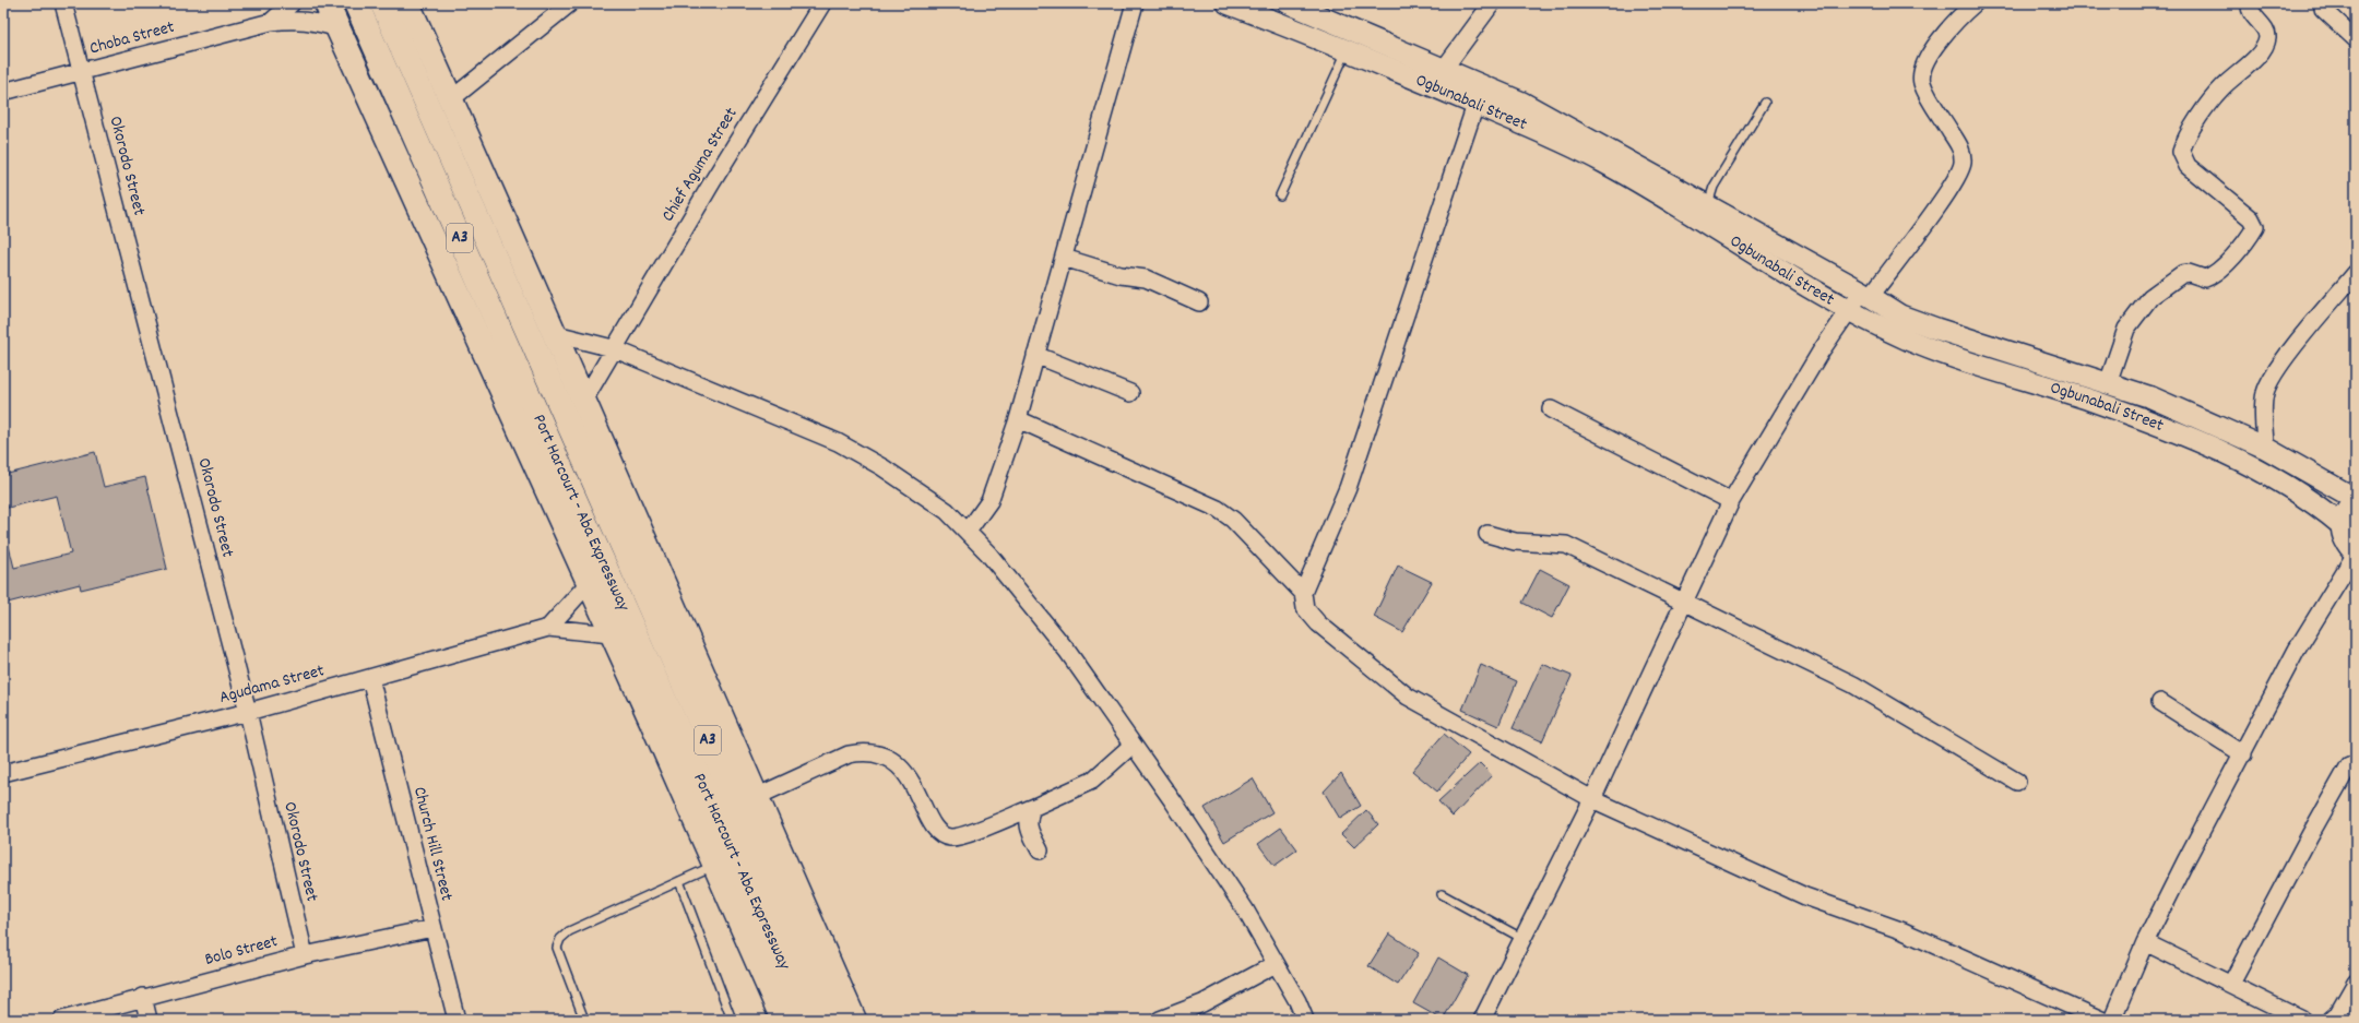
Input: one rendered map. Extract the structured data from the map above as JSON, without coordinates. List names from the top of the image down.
{
  "streets": {
    "main road": ["A3", "Port Harcourt - Aba Expressway"],
    "street": [
      "Choba Street",
      "Ogbunabali Street",
      "Chief Aguma Street",
      "Okorodo Street",
      "Agudama Street",
      "Church Hill Street",
      "Bolo Street"
    ]
  },
  "crossings": [
    ["Choba Street", "Okorodo Street"],
    ["Okorodo Street", "Agudama Street"],
    ["Okorodo Street", "Bolo Street"],
    ["Agudama Street", "Church Hill Street"],
    ["Church Hill Street", "Bolo Street"]
  ]
}
